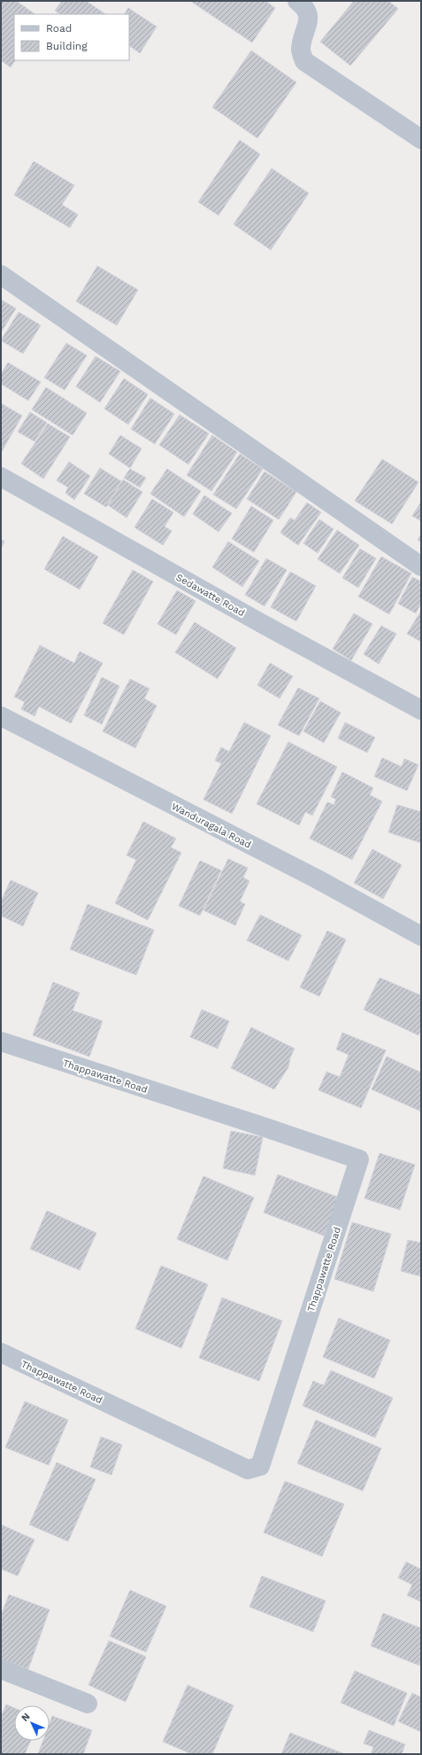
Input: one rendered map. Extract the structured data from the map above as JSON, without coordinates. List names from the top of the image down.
{
  "streets": {
    "street": ["Sedawatte Road", "Wanduragala Road", "Thappawatte Road"]
  },
  "legend": ["Road", "Building"],
  "north": "top left"
}
